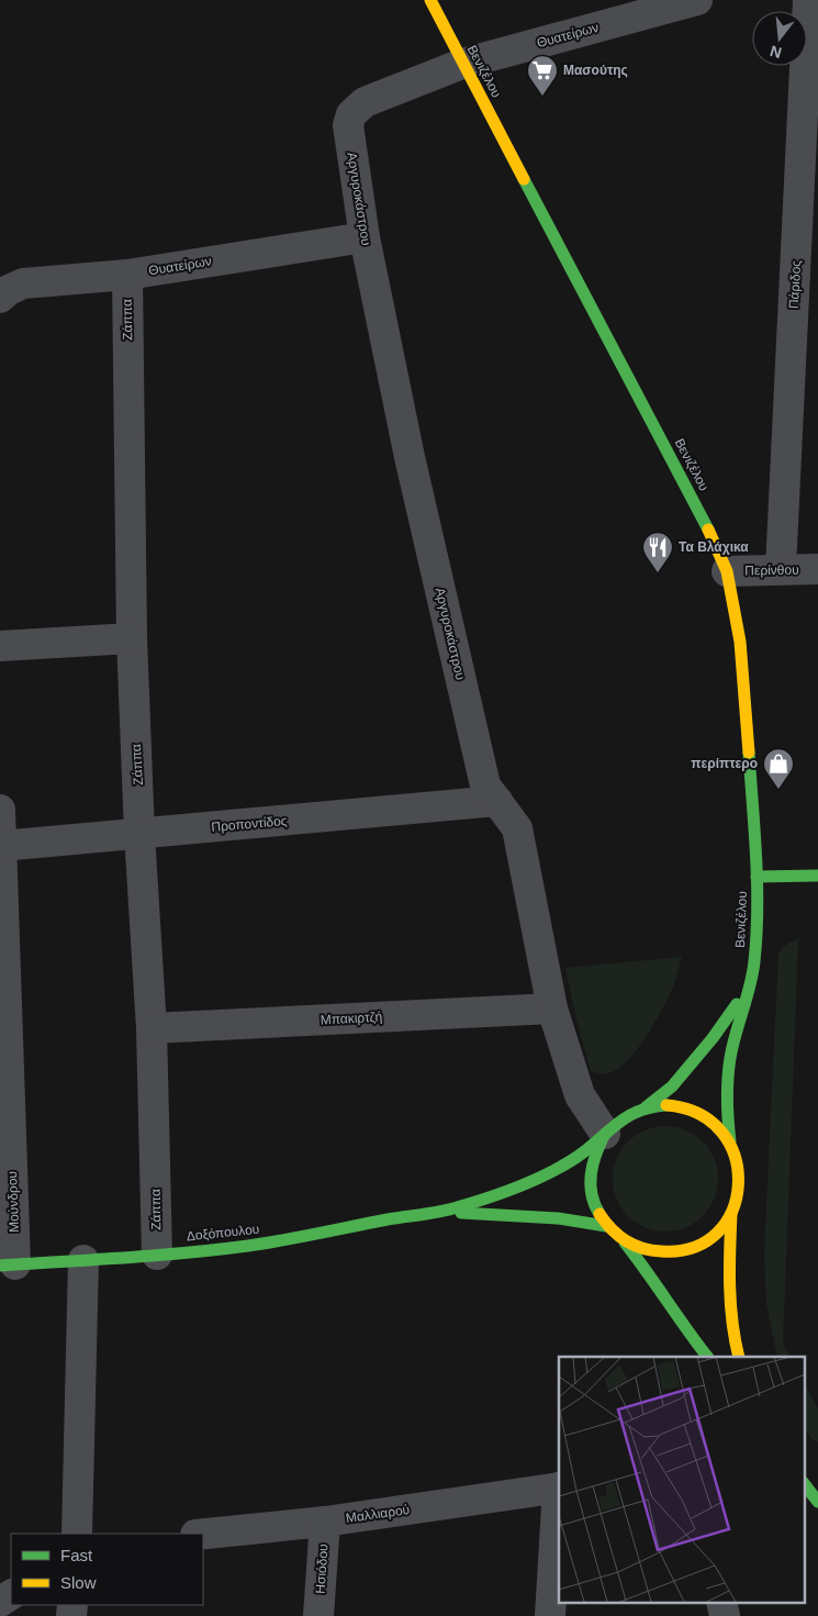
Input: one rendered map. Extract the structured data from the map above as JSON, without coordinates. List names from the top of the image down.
{
  "streets": {
    "main road": ["Βενιζέλου", "Δοξόπουλου"],
    "street": [
      "Θυατείρων",
      "Αργυροκάστρου",
      "Πάριδος",
      "Ζάππα",
      "Περίνθου",
      "Προποντίδος",
      "Μπακιρτζή",
      "Μούνδρου",
      "Μαλλιαρού",
      "Ησιόδου"
    ]
  },
  "crossings": [
    ["Θυατείρων", "Βενιζέλου"],
    ["Θυατείρων", "Αργυροκάστρου"],
    ["Θυατείρων", "Ζάππα"],
    ["Βενιζέλου", "Αργυροκάστρου"],
    ["Βενιζέλου", "Περίνθου"],
    ["Αργυροκάστρου", "Προποντίδος"],
    ["Αργυροκάστρου", "Μπακιρτζή"],
    ["Πάριδος", "Περίνθου"],
    ["Ζάππα", "Προποντίδος"],
    ["Ζάππα", "Μπακιρτζή"],
    ["Ζάππα", "Δοξόπουλου"],
    ["Προποντίδος", "Μούνδρου"],
    ["Μούνδρου", "Δοξόπουλου"],
    ["Μαλλιαρού", "Ησιόδου"]
  ],
  "places": {
    "supermarket": ["Μασούτης"],
    "restaurant": ["Τα Βλάχικα"],
    "shop": ["περίπτερο"]
  },
  "legend": ["Fast", "Slow"],
  "north": "bottom"
}
